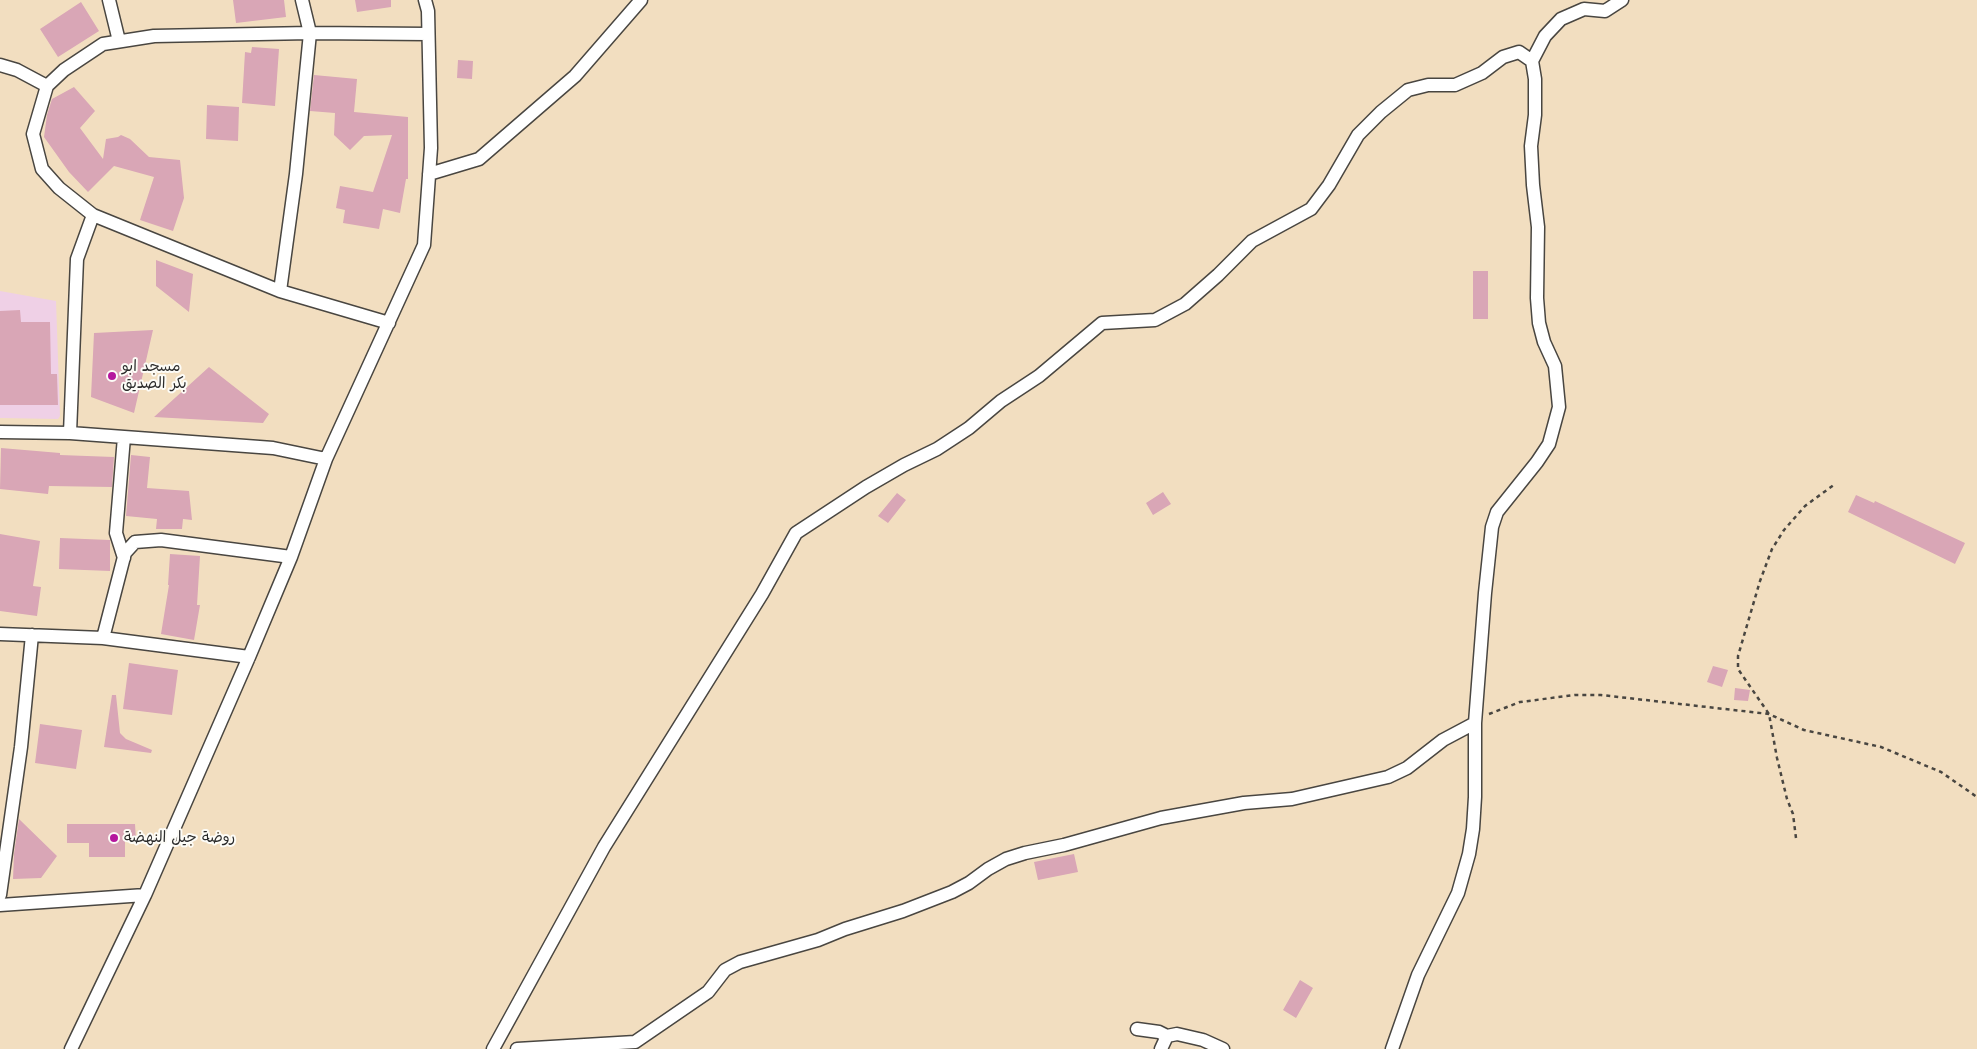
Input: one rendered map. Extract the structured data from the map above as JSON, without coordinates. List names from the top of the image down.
{
  "places": ["مسجد ابو بكر الصديق", "روضة جيل النهضة"]
}
